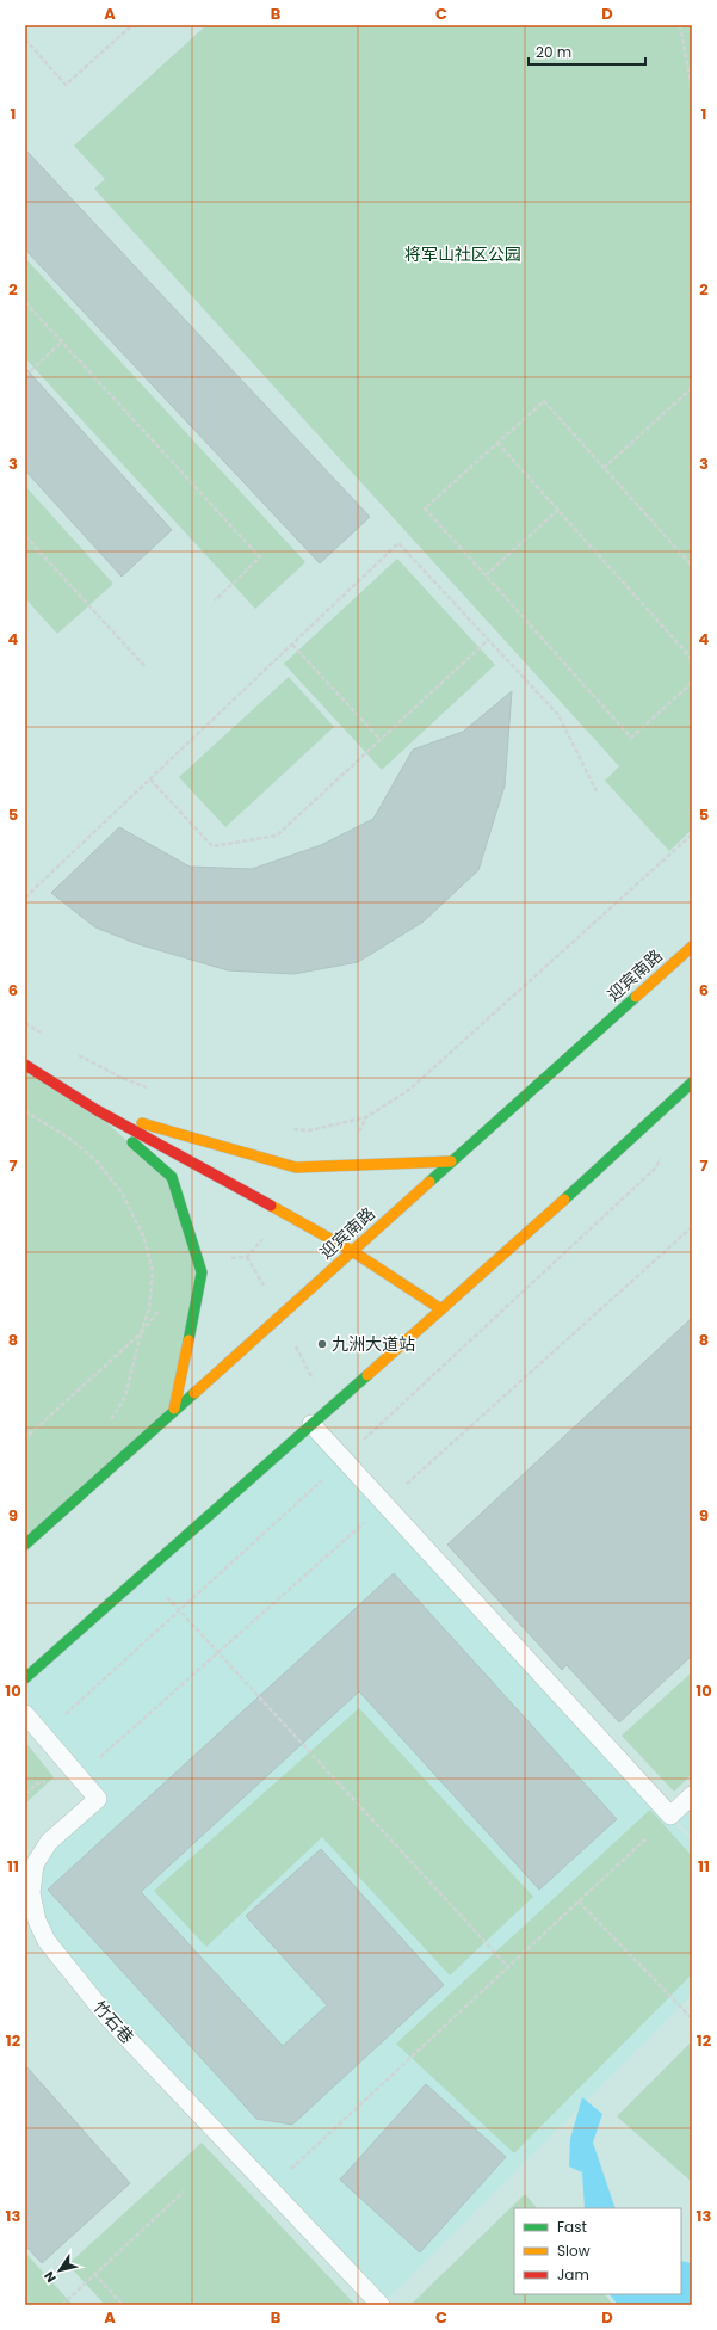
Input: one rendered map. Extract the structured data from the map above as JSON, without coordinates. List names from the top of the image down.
{
  "streets": {
    "main road": ["迎宾南路"],
    "lane": ["竹石巷"]
  },
  "parks": ["将军山社区公园"],
  "places": ["九洲大道站"],
  "legend": ["Fast", "Slow", "Jam"],
  "scale_bar": "20 m",
  "north": "bottom left",
  "grid": {
    "columns": [
      "A",
      "B",
      "C",
      "D"
    ],
    "rows": [
      "1",
      "2",
      "3",
      "4",
      "5",
      "6",
      "7",
      "8",
      "9",
      "10",
      "11",
      "12",
      "13"
    ]
  }
}
